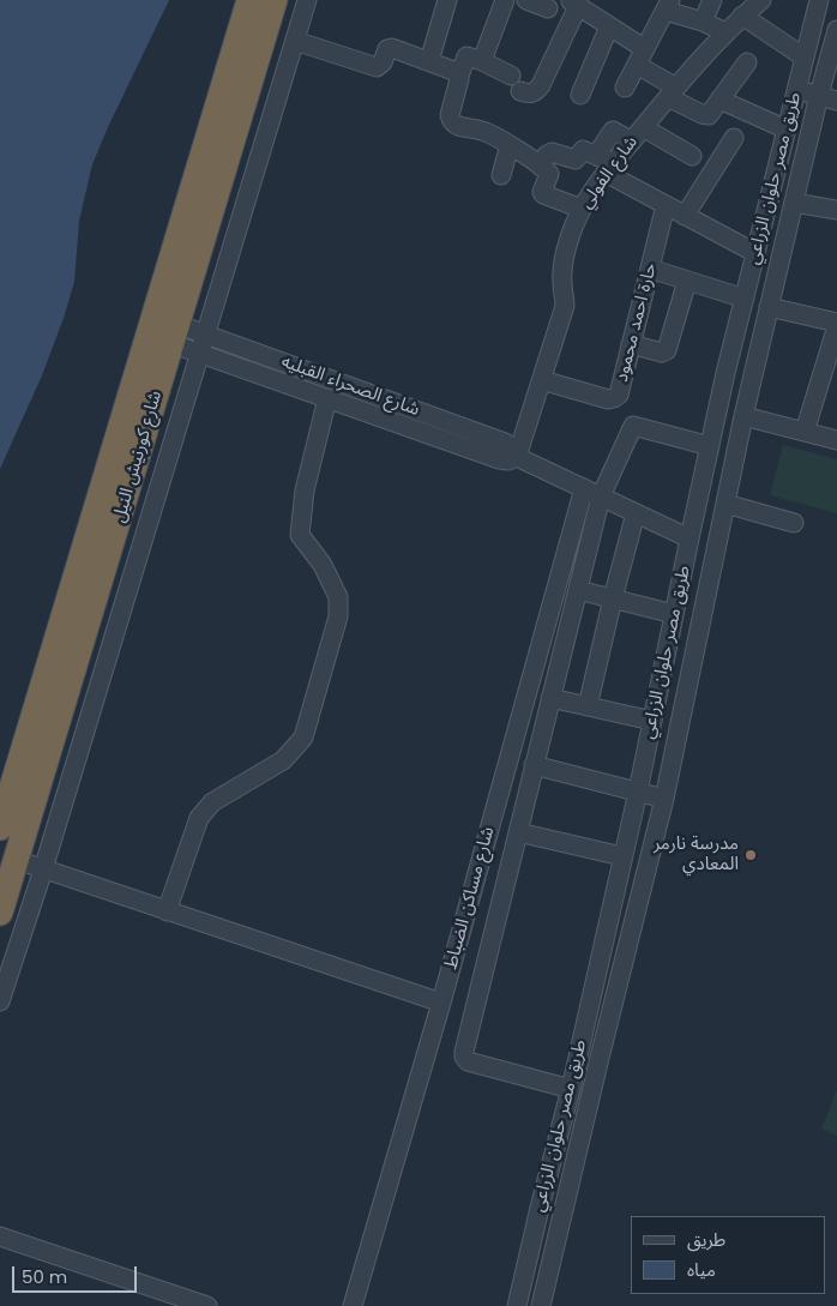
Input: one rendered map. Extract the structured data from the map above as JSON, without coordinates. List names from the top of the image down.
{
  "streets": {
    "highway": ["شارع كورنيش النيل"],
    "street": [
      "شارع الفولي",
      "طريق مصر حلوان الزراعي",
      "حارة احمد محمود",
      "شارع الصحراء القبليه",
      "شارع مساكن الضباط"
    ]
  },
  "crossings": [
    ["شارع الفولي", "حارة احمد محمود"],
    ["شارع الفولي", "شارع الصحراء القبليه"],
    ["طريق مصر حلوان الزراعي", "شارع الصحراء القبليه"],
    ["شارع الصحراء القبليه", "شارع كورنيش النيل"],
    ["شارع الصحراء القبليه", "شارع مساكن الضباط"]
  ],
  "places": ["مدرسة نارمر المعادي"],
  "legend": ["طريق", "مياه"],
  "scale_bar": "50 m"
}
